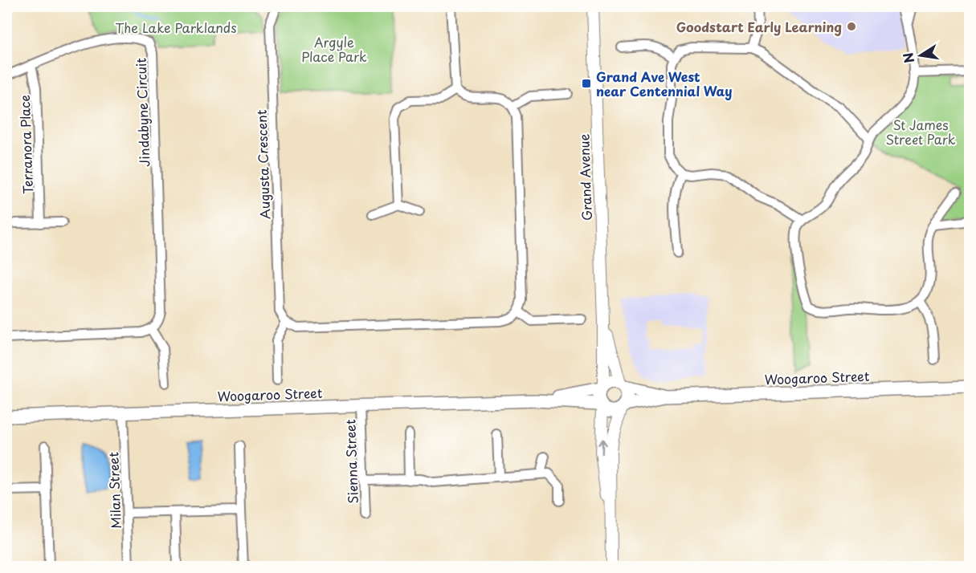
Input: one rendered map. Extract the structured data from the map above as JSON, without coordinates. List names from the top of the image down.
{
  "streets": {
    "main road": ["Woogaroo Street"],
    "street": [
      "Jindabyne Circuit",
      "Terranora Place",
      "Augusta Crescent",
      "Grand Avenue",
      "Sienna Street",
      "Milan Street"
    ]
  },
  "crossings": [
    ["Jindabyne Circuit", "Terranora Place"],
    ["Grand Avenue", "Woogaroo Street"],
    ["Woogaroo Street", "Sienna Street"],
    ["Woogaroo Street", "Milan Street"]
  ],
  "parks": ["The Lake Parklands", "Argyle Place Park", "St James Street Park"],
  "places": {
    "other": ["Goodstart Early Learning"],
    "transit": ["Grand Ave West near Centennial Way"]
  },
  "north": "left"
}
